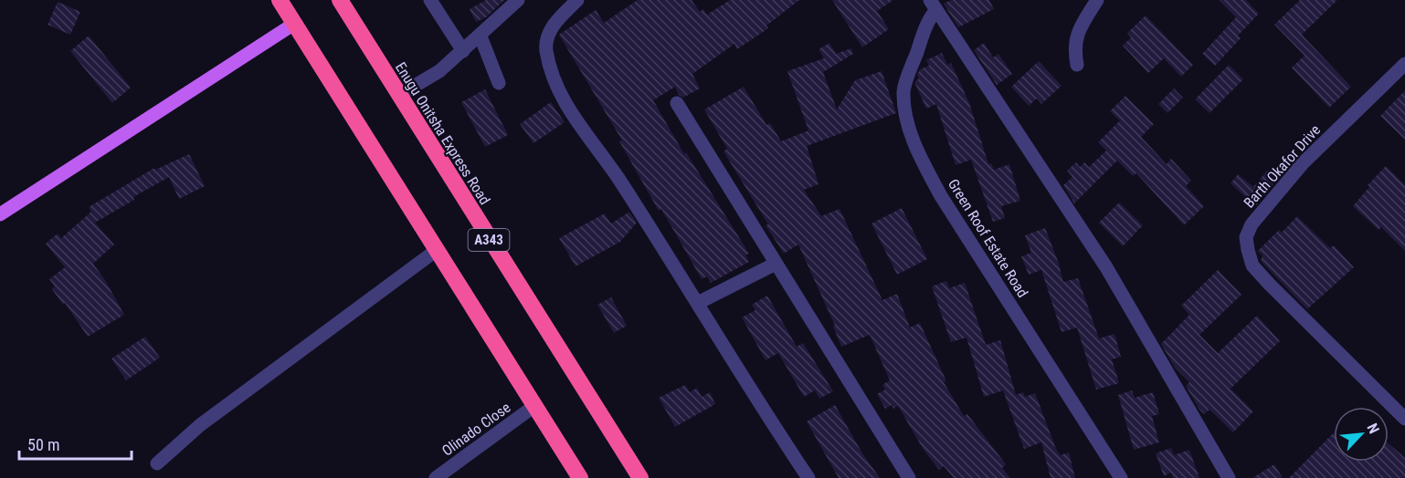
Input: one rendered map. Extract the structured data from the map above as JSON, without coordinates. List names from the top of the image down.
{
  "streets": {
    "highway": ["Enugu Onitsha Express Road", "A343"],
    "street": ["Barth Okafor Drive", "Green Roof Estate Road", "Olinado Close"]
  },
  "scale_bar": "50 m",
  "north": "top right"
}
